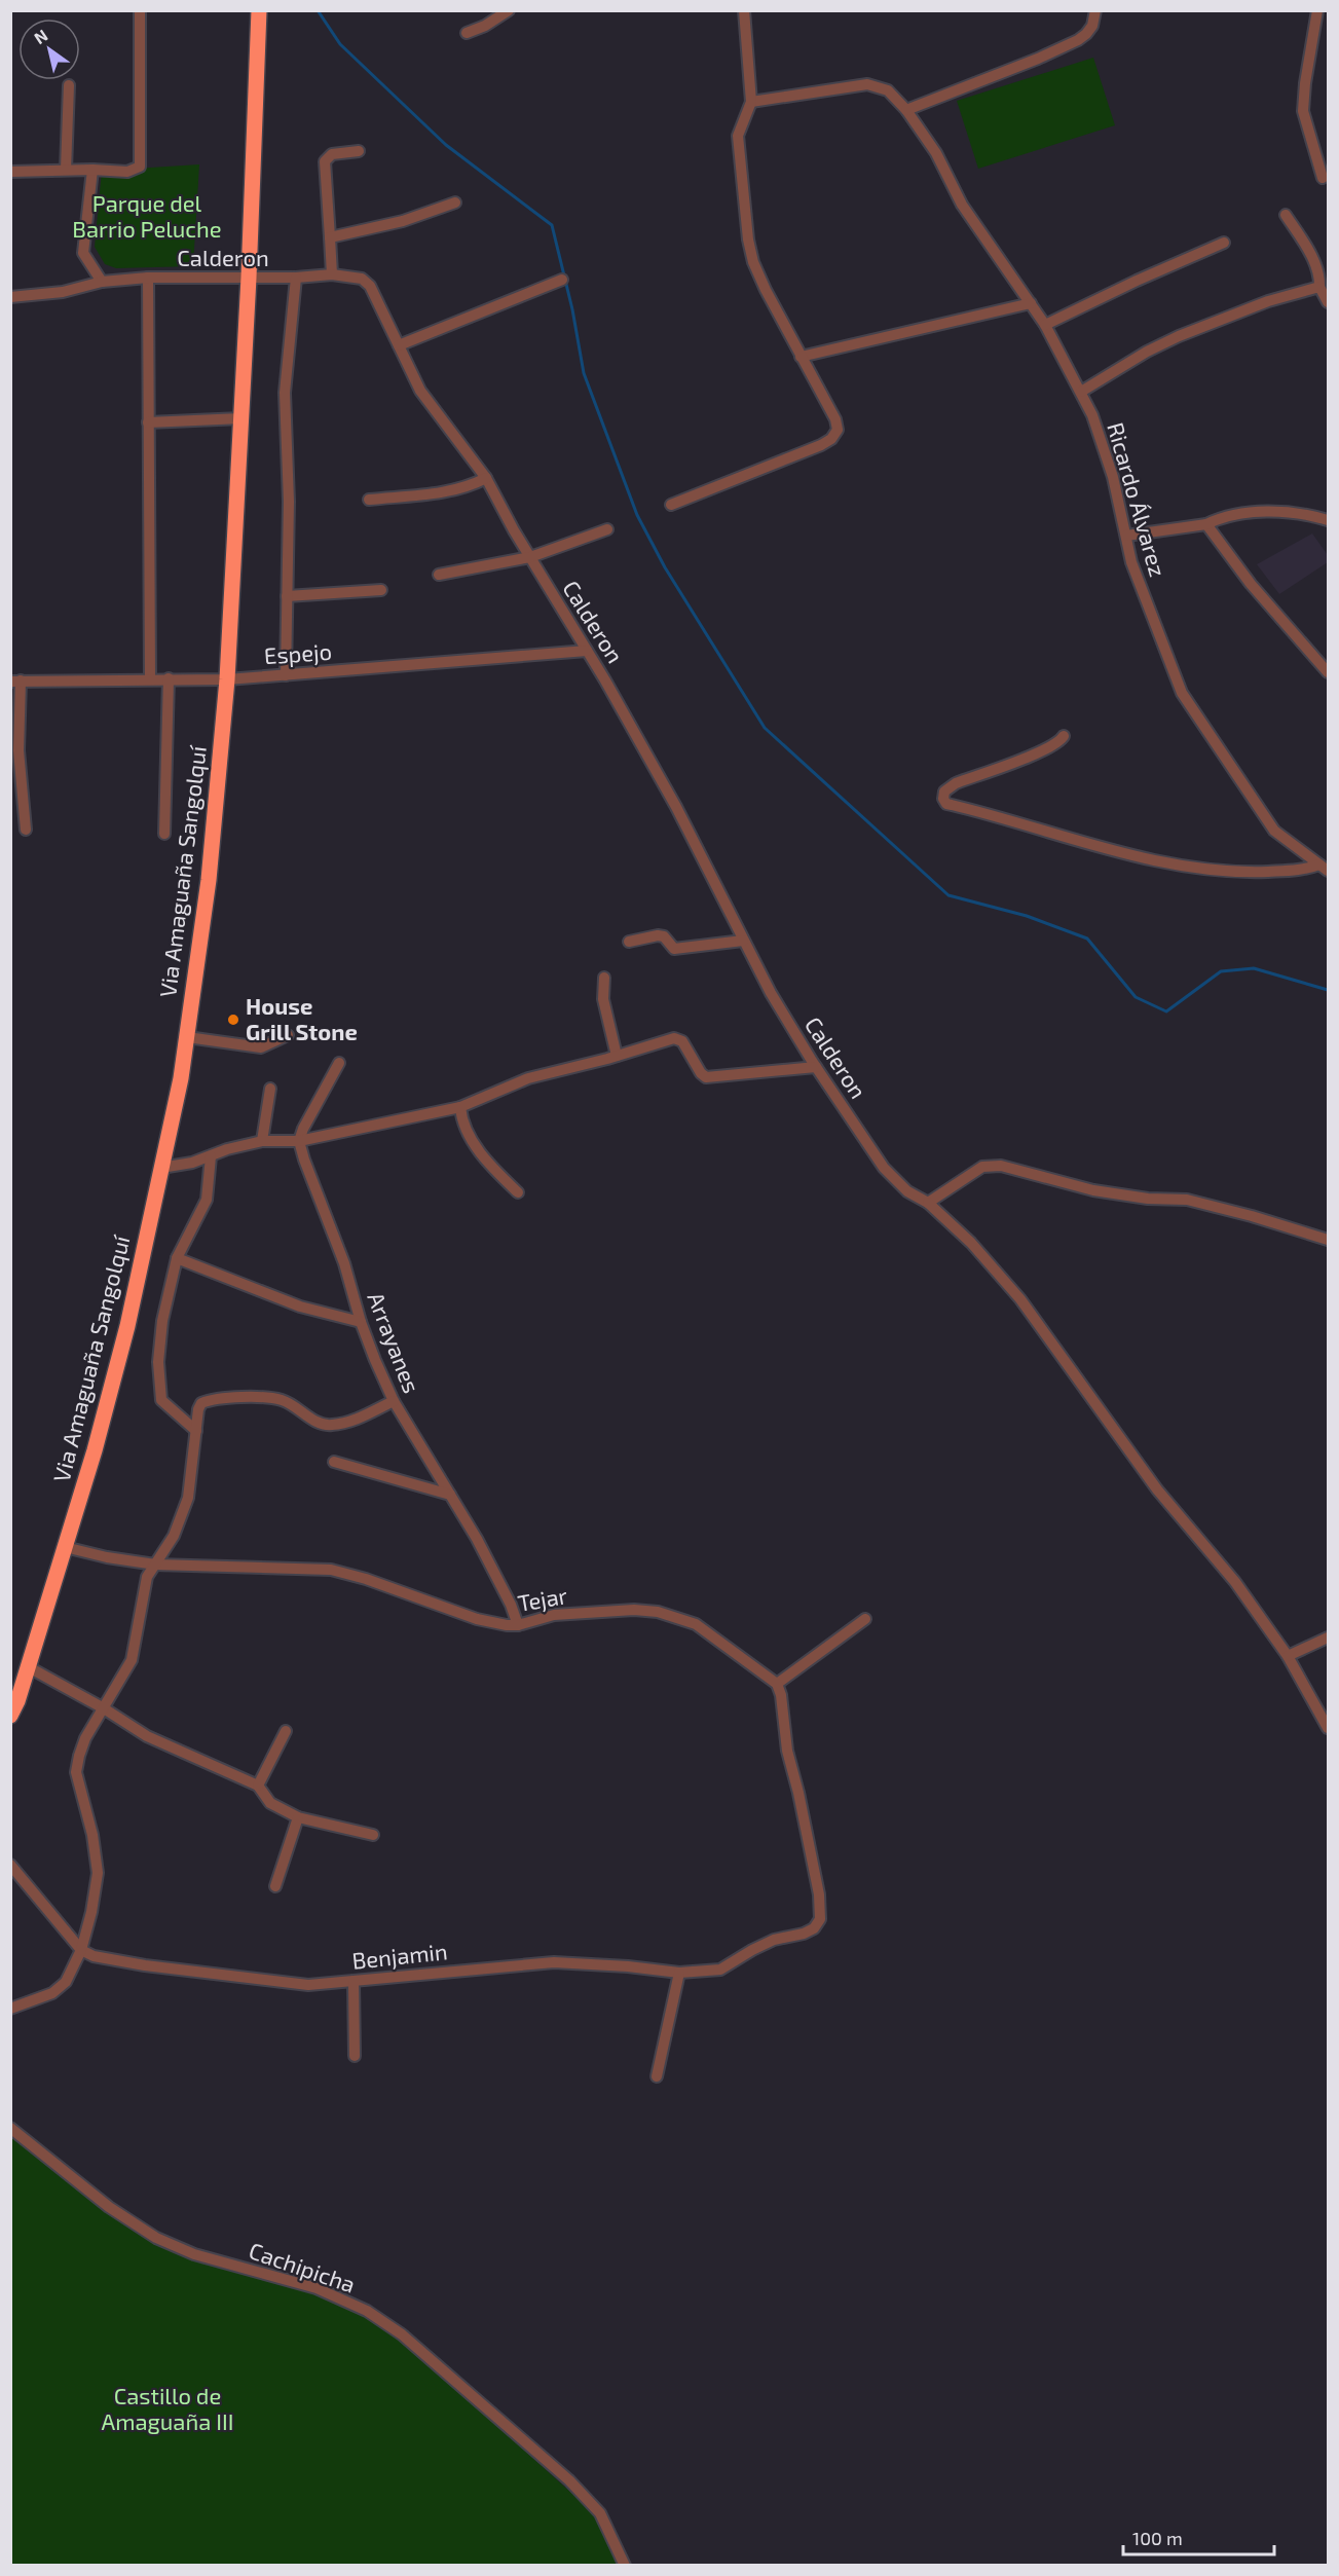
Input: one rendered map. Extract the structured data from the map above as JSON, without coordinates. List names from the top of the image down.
{
  "streets": {
    "highway": ["Via Amaguaña Sangolquí"],
    "street": [
      "Calderon",
      "Ricardo Álvarez",
      "Espejo",
      "Arrayanes",
      "Tejar",
      "Benjamin",
      "Cachipicha"
    ]
  },
  "crossings": [
    ["Calderon", "Espejo"],
    ["Calderon", "Via Amaguaña Sangolquí"],
    ["Espejo", "Via Amaguaña Sangolquí"],
    ["Via Amaguaña Sangolquí", "Tejar"],
    ["Arrayanes", "Tejar"],
    ["Tejar", "Benjamin"]
  ],
  "parks": ["Parque del Barrio Peluche", "Castillo de Amaguaña III"],
  "places": ["House Grill Stone"],
  "scale_bar": "100 m",
  "north": "top left"
}
